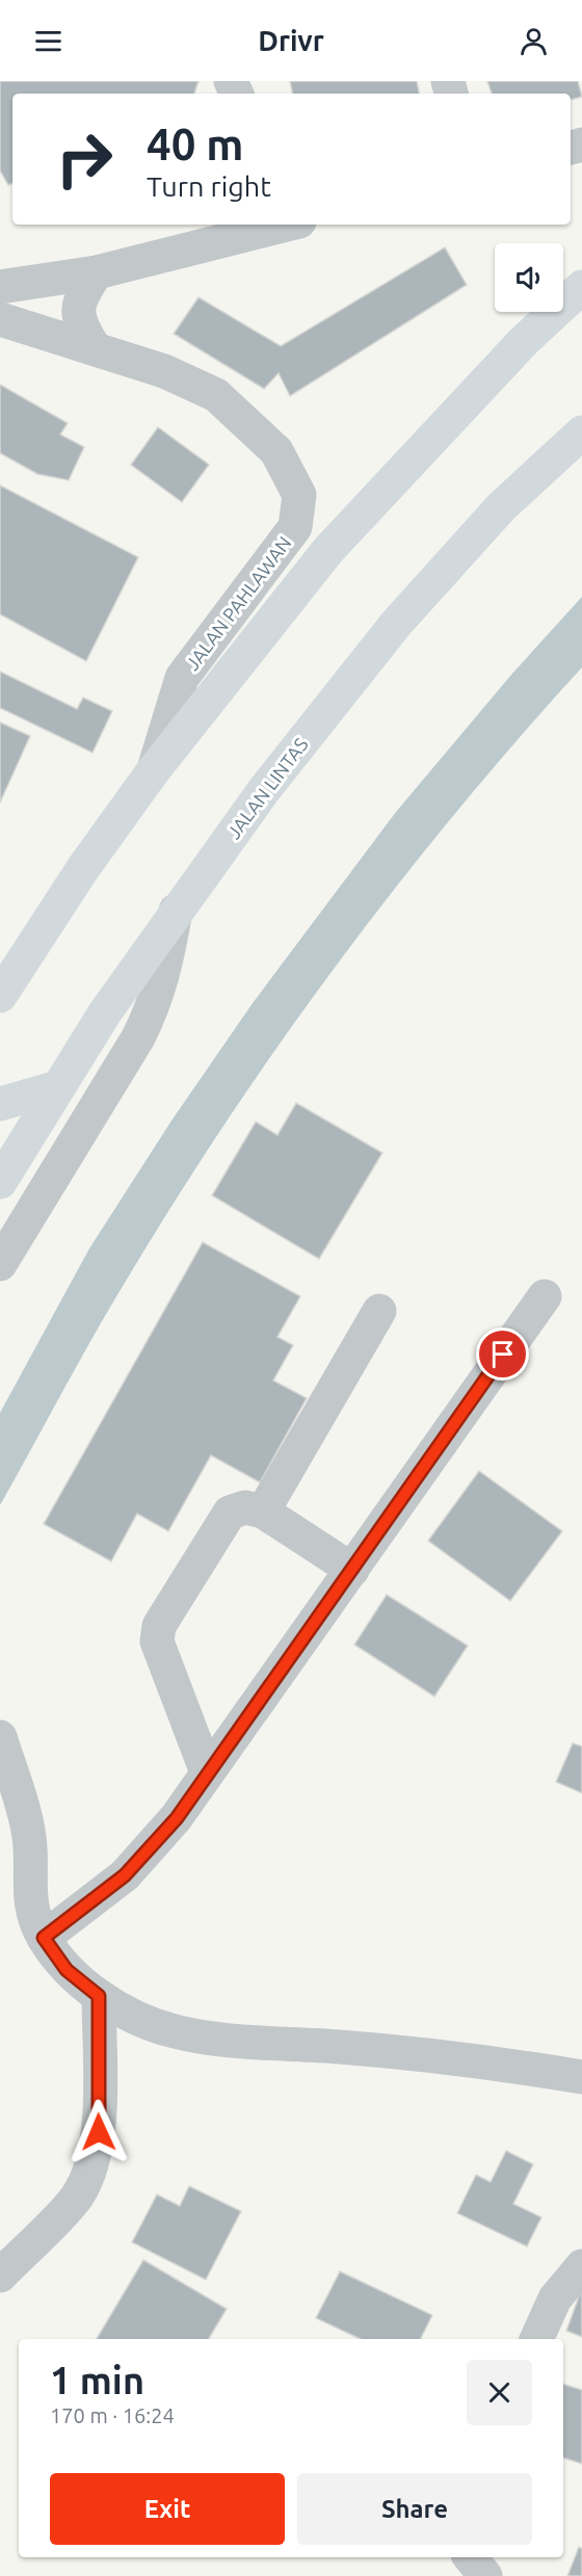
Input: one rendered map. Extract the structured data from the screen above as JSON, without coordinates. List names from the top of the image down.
{
  "streets": {
    "highway": ["JALAN LINTAS"],
    "street": ["JALAN PAHLAWAN"]
  },
  "page": {
    "header": "Drivr",
    "turn": ["40 m", "Turn right"],
    "heading": ["1 min", "170 m · 16:24"],
    "buttons": ["Exit", "Share"]
  }
}
